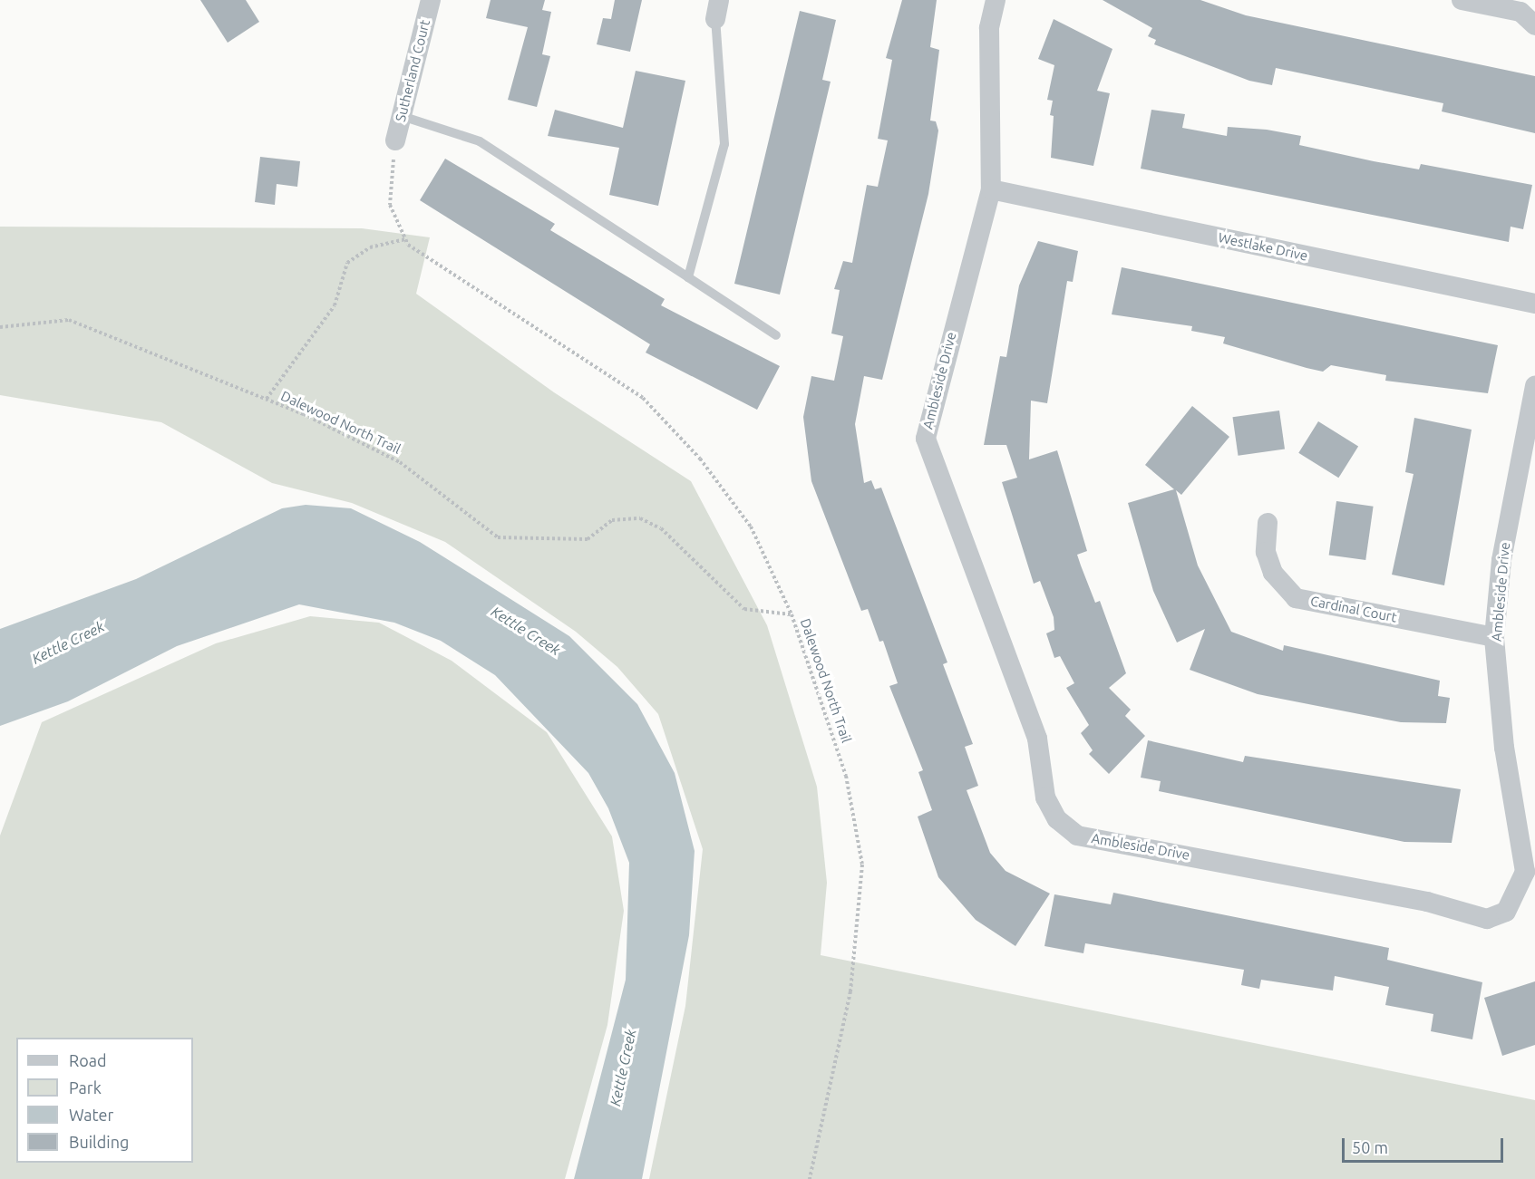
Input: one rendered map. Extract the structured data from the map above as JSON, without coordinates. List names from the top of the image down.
{
  "streets": {
    "street": [
      "Sutherland Court",
      "Westlake Drive",
      "Ambleside Drive",
      "Cardinal Court"
    ],
    "path": ["Dalewood North Trail"]
  },
  "crossings": [
    ["Westlake Drive", "Ambleside Drive"],
    ["Ambleside Drive", "Cardinal Court"]
  ],
  "water": ["Kettle Creek"],
  "legend": [
    "Road",
    "Park",
    "Water",
    "Building"
  ],
  "scale_bar": "50 m"
}
